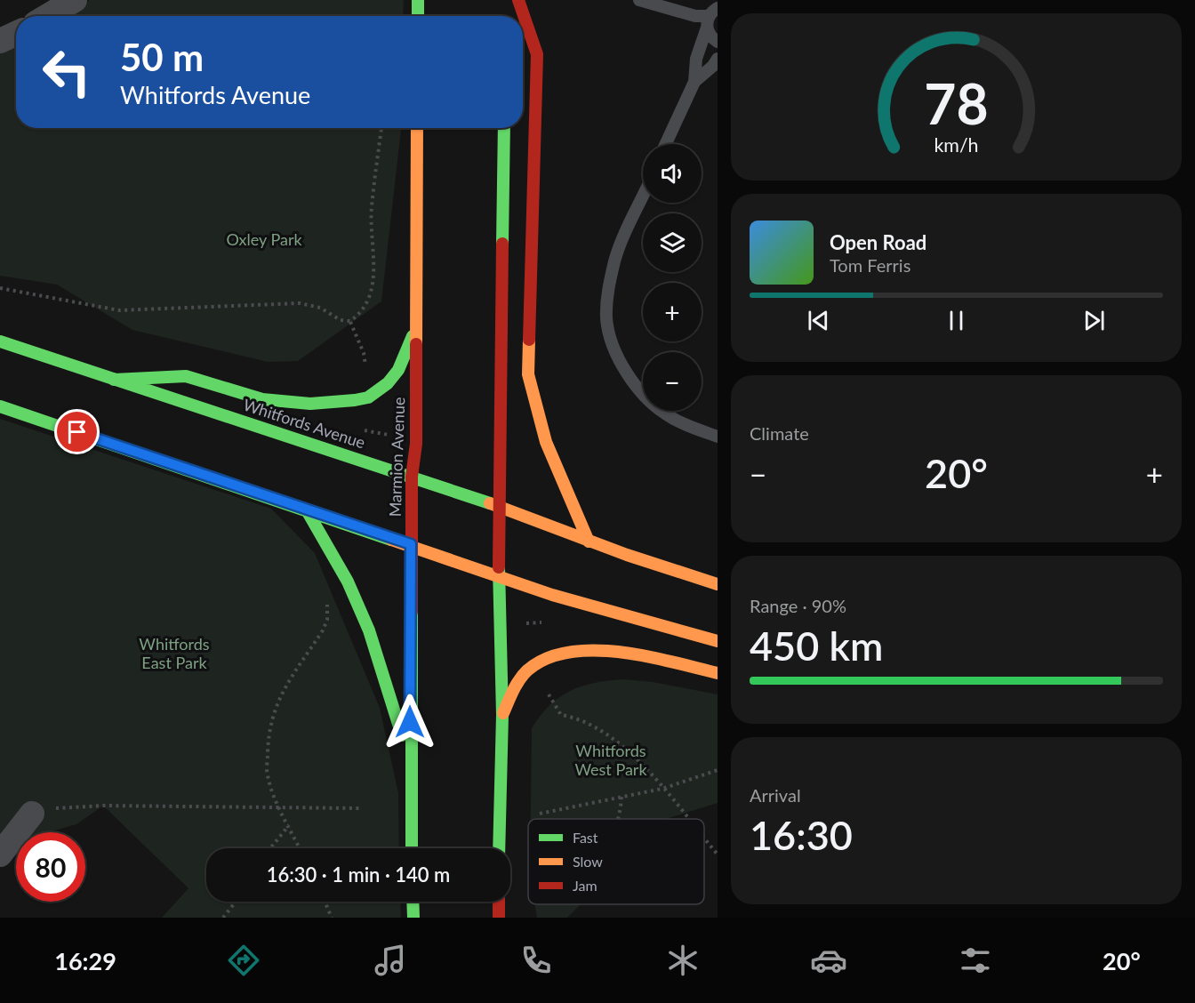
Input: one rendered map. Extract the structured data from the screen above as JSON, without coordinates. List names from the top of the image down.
{
  "streets": {
    "main road": ["Whitfords Avenue", "Marmion Avenue"]
  },
  "crossings": [
    ["Whitfords Avenue", "Marmion Avenue"]
  ],
  "parks": ["Oxley Park", "Whitfords East Park", "Whitfords West Park"],
  "legend": ["Fast", "Slow", "Jam"],
  "page": {
    "turn": ["50 m", "Whitfords Avenue"],
    "map_buttons": ["+", "−"],
    "song": ["Open Road", "Tom Ferris"],
    "tile": [
      "Climate",
      ["Range · 90%", "450 km"],
      ["Arrival", "16:30"]
    ],
    "heat": ["−", "20°", "+"],
    "limit": "80",
    "trip": "16:30 · 1 min · 140 m",
    "tabs": ["16:29", "20°"],
    "gauge": ["78", "km/h"]
  }
}
